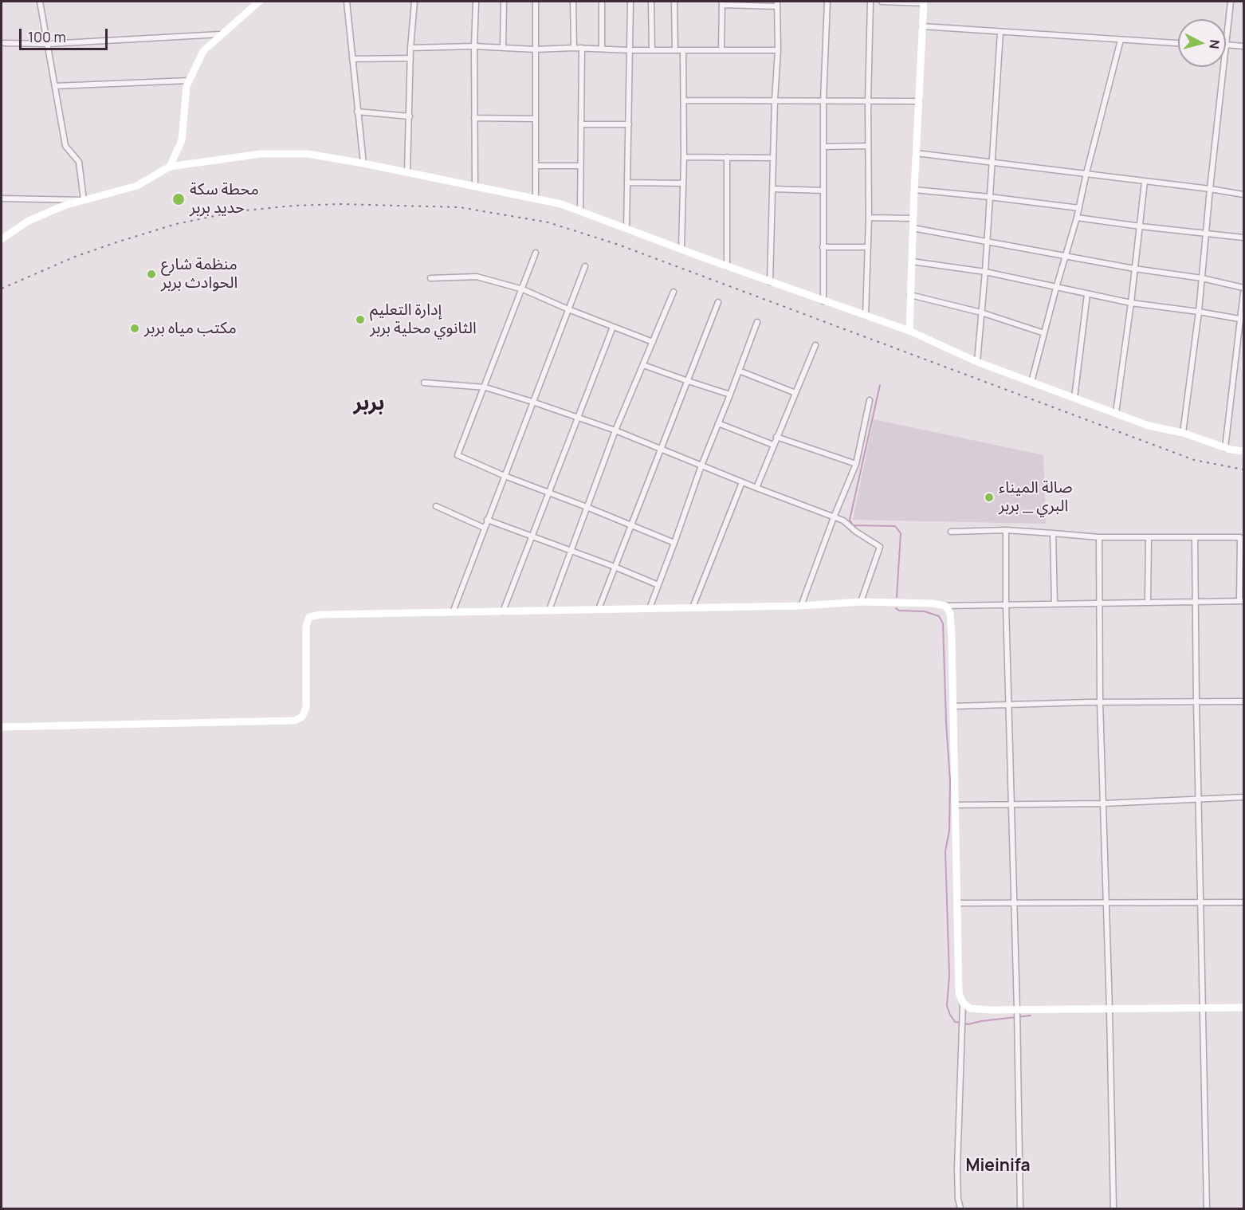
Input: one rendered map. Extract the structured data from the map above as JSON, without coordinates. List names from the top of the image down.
{
  "districts": ["بربر", "Mieinifa"],
  "places": [
    "محطة سكة حديد بربر",
    "منظمة شارع الحوادث بربر",
    "إدارة التعليم الثانوي محلية بربر",
    "مكتب مياه بربر",
    "صالة الميناء البري _ بربر"
  ],
  "scale_bar": "100 m",
  "north": "right"
}
